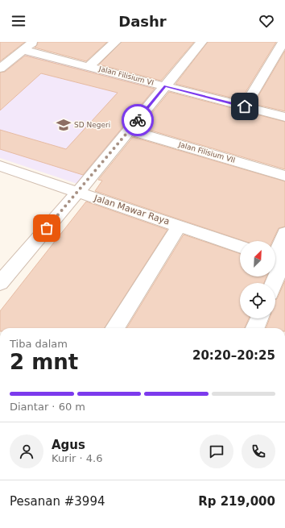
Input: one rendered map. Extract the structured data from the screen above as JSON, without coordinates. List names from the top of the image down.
{
  "streets": {
    "street": ["Jalan Filisium VI", "Jalan Filisium VII", "Jalan Mawar Raya"]
  },
  "places": {
    "school or university": ["SD Negeri"]
  },
  "north": "top right",
  "page": {
    "header": "Dashr",
    "heading": ["2 mnt", "Tiba dalam", "20:20–20:25"],
    "panel": [
      "Agus",
      "Kurir · 4.6",
      "Pesanan #3994",
      "Rp 219,000"
    ],
    "bar": "Diantar · 60 m"
  }
}
